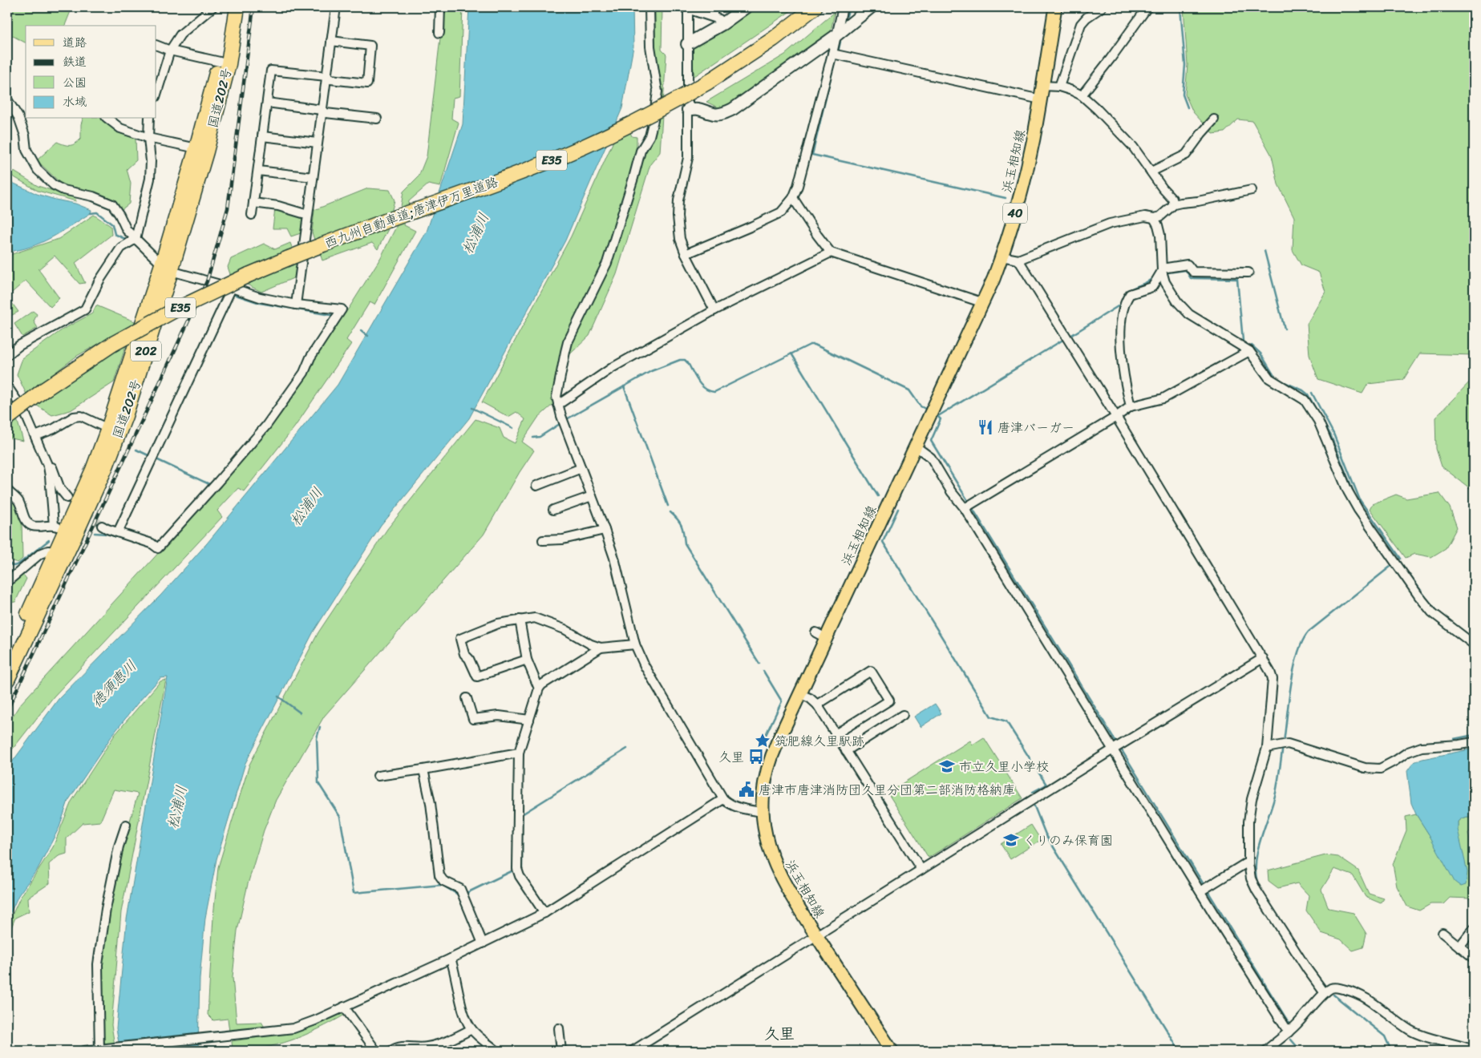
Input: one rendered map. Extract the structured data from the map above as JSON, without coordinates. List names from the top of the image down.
{
  "streets": {
    "highway": [
      "国道202号",
      "E35",
      "西九州自動車道;唐津伊万里道路",
      "202"
    ],
    "main road": ["浜玉相知線", "40"]
  },
  "districts": ["久里"],
  "water": ["松浦川", "徳須恵川"],
  "places": {
    "restaurant": ["唐津バーガー"],
    "place": ["筑肥線久里駅跡"],
    "bus stop": ["久里"],
    "school or university": ["市立久里小学校", "くりのみ保育園"],
    "public building": ["唐津市唐津消防団久里分団第二部消防格納庫"]
  },
  "legend": [
    "道路",
    "鉄道",
    "公園",
    "水域"
  ]
}
